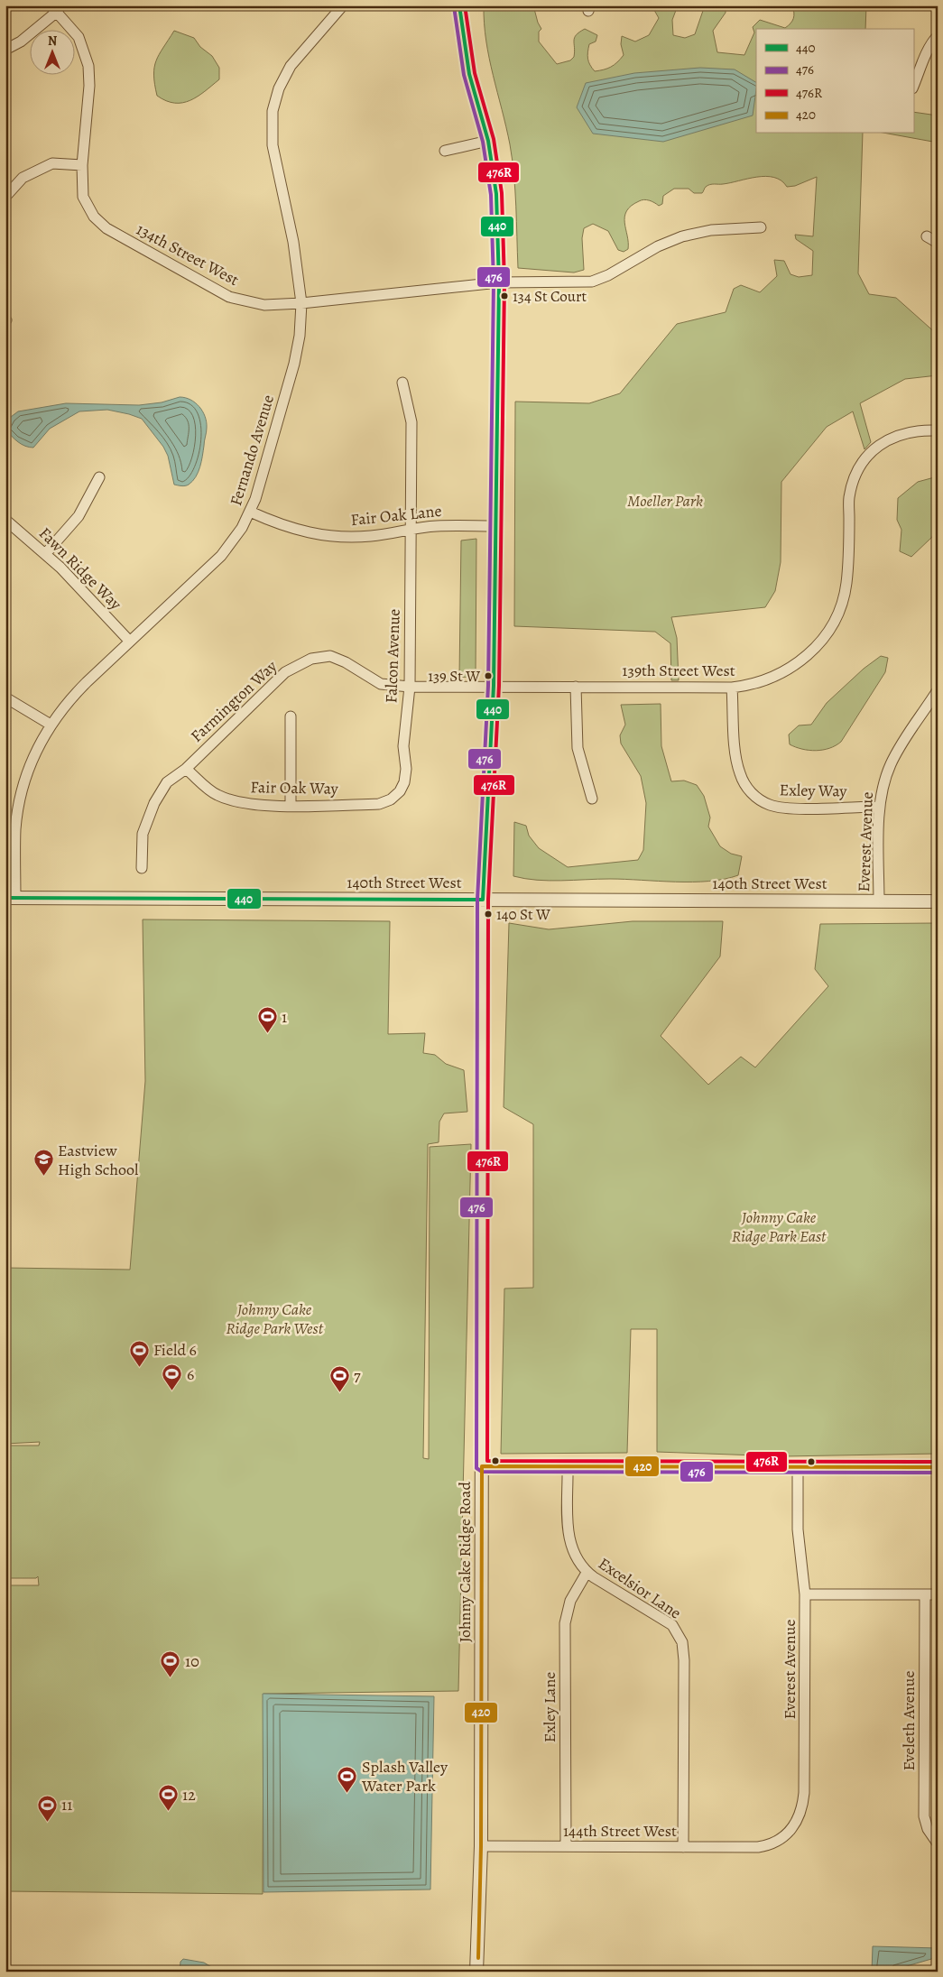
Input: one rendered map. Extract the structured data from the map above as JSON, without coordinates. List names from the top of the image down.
{
  "streets": {
    "street": [
      "134th Street West",
      "Fernando Avenue",
      "Fair Oak Lane",
      "Fawn Ridge Way",
      "Falcon Avenue",
      "139th Street West",
      "Farmington Way",
      "Fair Oak Way",
      "Exley Way",
      "Everest Avenue",
      "140th Street West",
      "Johnny Cake Ridge Road",
      "Excelsior Lane",
      "Exley Lane",
      "Eveleth Avenue",
      "144th Street West"
    ]
  },
  "crossings": [
    ["134th Street West", "Fernando Avenue"],
    ["134th Street West", "Johnny Cake Ridge Road"],
    ["Fernando Avenue", "Fair Oak Lane"],
    ["Fernando Avenue", "Fawn Ridge Way"],
    ["Fernando Avenue", "140th Street West"],
    ["Fair Oak Lane", "Falcon Avenue"],
    ["Fair Oak Lane", "Johnny Cake Ridge Road"],
    ["Falcon Avenue", "Farmington Way"],
    ["Falcon Avenue", "Fair Oak Way"],
    ["139th Street West", "Farmington Way"],
    ["139th Street West", "Exley Way"],
    ["139th Street West", "Johnny Cake Ridge Road"],
    ["Farmington Way", "Fair Oak Way"],
    ["Farmington Way", "Johnny Cake Ridge Road"],
    ["Exley Way", "Everest Avenue"],
    ["Everest Avenue", "140th Street West"],
    ["Everest Avenue", "144th Street West"],
    ["140th Street West", "Johnny Cake Ridge Road"],
    ["Johnny Cake Ridge Road", "144th Street West"],
    ["Excelsior Lane", "Exley Lane"],
    ["Excelsior Lane", "144th Street West"],
    ["Exley Lane", "144th Street West"]
  ],
  "parks": ["Moeller Park", "Johnny Cake Ridge Park East", "Johnny Cake Ridge Park West"],
  "places": {
    "other": ["134 St Court", "139 St W", "140 St W"],
    "sports": [
      "1",
      "Field 6",
      "6",
      "7",
      "10",
      "Splash Valley Water Park",
      "12",
      "11"
    ],
    "school or university": ["Eastview High School"]
  },
  "lines": [
    "transit line 440",
    "transit line 476R",
    "transit line 476",
    "transit line 420"
  ],
  "legend": [
    "440",
    "476",
    "476R",
    "420"
  ],
  "north": "top"
}
